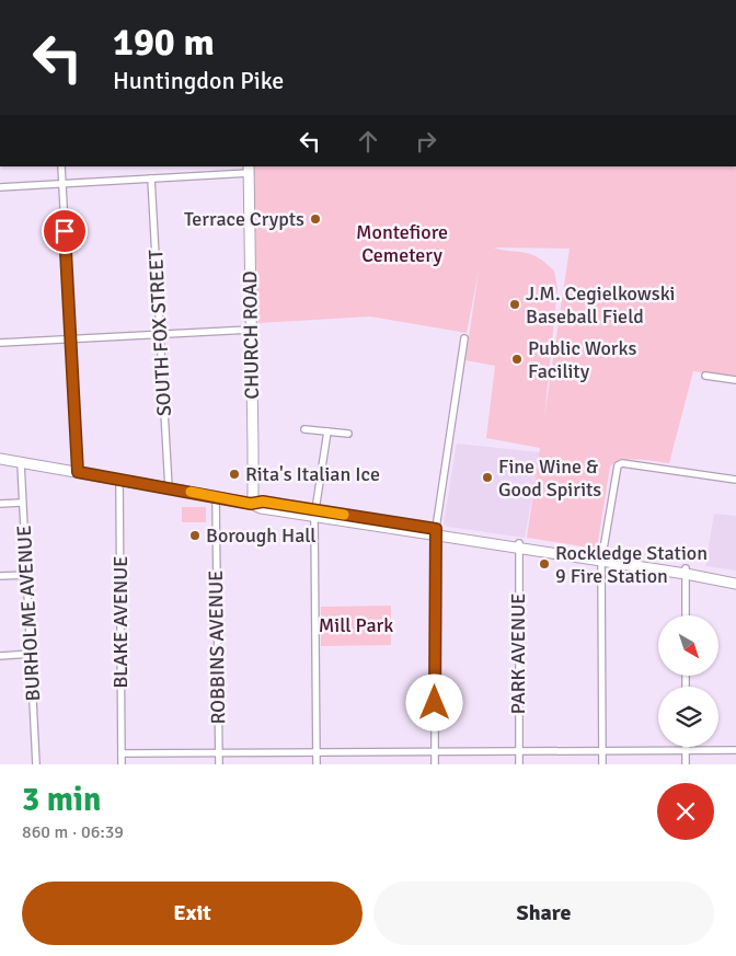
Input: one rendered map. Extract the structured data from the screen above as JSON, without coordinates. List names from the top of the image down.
{
  "streets": {
    "main road": ["CHURCH ROAD"],
    "street": [
      "SOUTH FOX STREET",
      "BURHOLME AVENUE",
      "BLAKE AVENUE",
      "ROBBINS AVENUE",
      "PARK AVENUE"
    ]
  },
  "parks": ["Montefiore Cemetery", "Mill Park"],
  "places": [
    "Terrace Crypts",
    "J.M. Cegielkowski Baseball Field",
    "Public Works Facility",
    "Rita's Italian Ice",
    "Fine Wine & Good Spirits",
    "Borough Hall",
    "Rockledge Station 9 Fire Station"
  ],
  "north": "bottom right",
  "page": {
    "turn": ["190 m", "Huntingdon Pike"],
    "heading": ["3 min", "860 m · 06:39"],
    "buttons": ["Exit", "Share"]
  }
}
